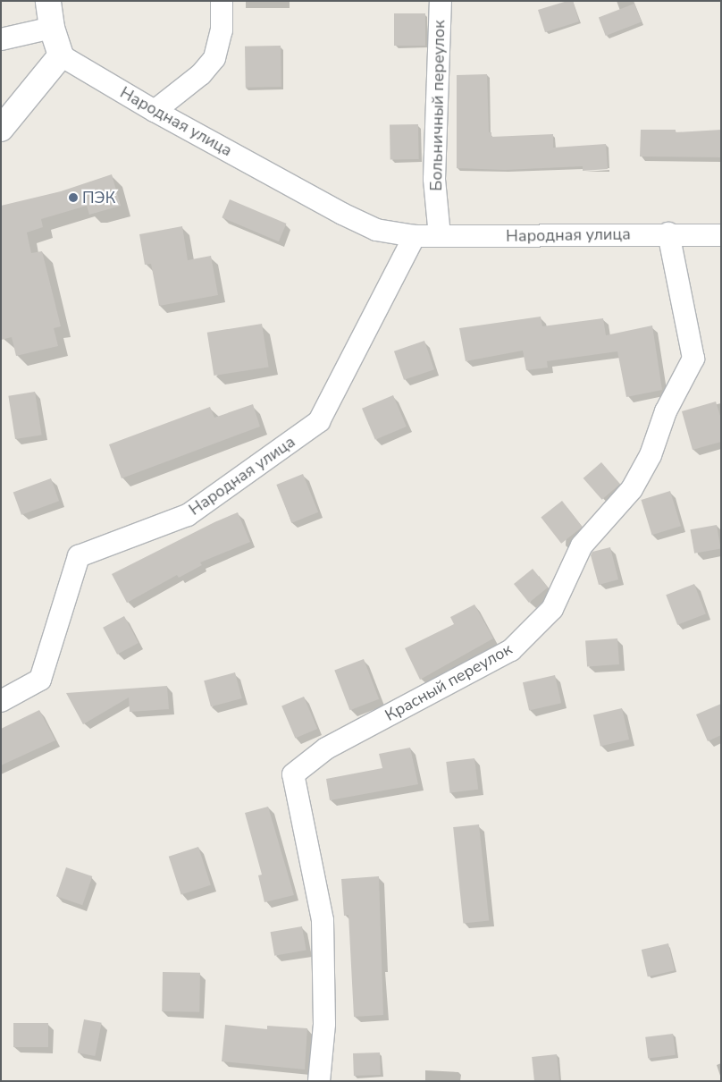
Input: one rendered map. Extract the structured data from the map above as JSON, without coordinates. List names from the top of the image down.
{
  "streets": {
    "street": ["Больничный переулок", "Народная улица", "Красный переулок"]
  },
  "crossings": [
    ["Больничный переулок", "Народная улица"],
    ["Народная улица", "Красный переулок"]
  ],
  "places": ["ПЭК"]
}
